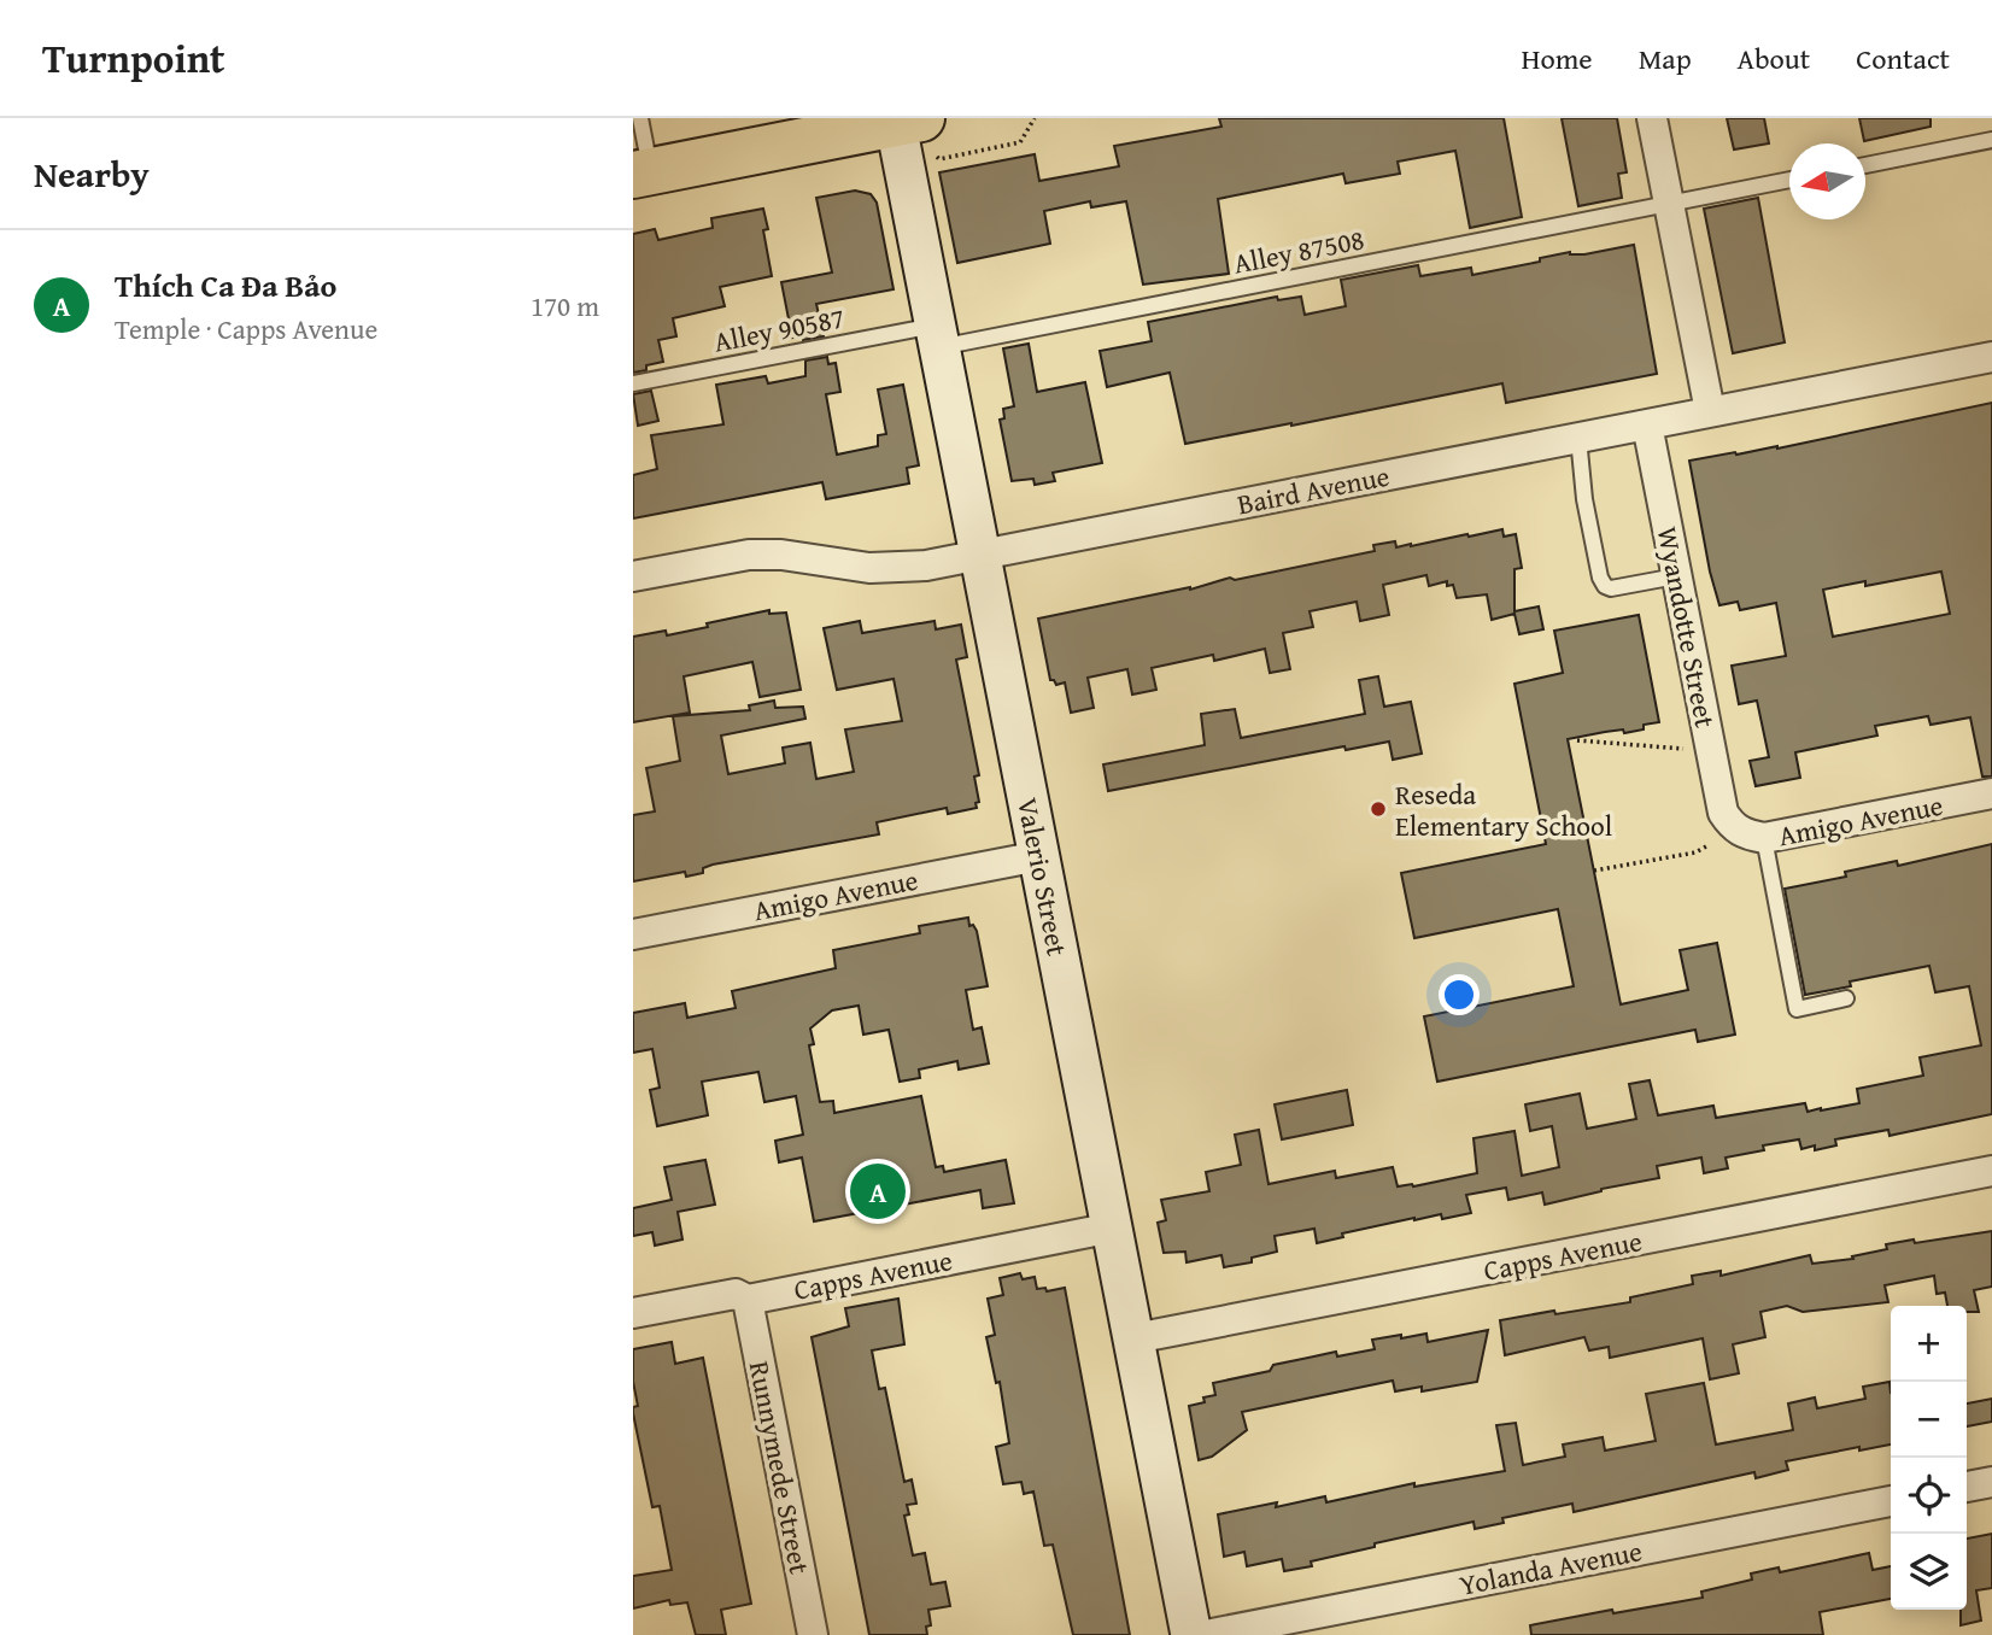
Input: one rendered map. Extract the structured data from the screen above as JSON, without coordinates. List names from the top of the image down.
{
  "streets": {
    "street": [
      "Baird Avenue",
      "Wyandotte Street",
      "Amigo Avenue",
      "Valerio Street",
      "Capps Avenue",
      "Runnymede Street",
      "Yolanda Avenue"
    ],
    "lane": ["Alley 87508", "Alley 90587"]
  },
  "crossings": [
    ["Alley 87508", "Alley 90587"],
    ["Alley 87508", "Valerio Street"],
    ["Alley 90587", "Valerio Street"],
    ["Baird Avenue", "Wyandotte Street"],
    ["Baird Avenue", "Valerio Street"],
    ["Wyandotte Street", "Amigo Avenue"],
    ["Amigo Avenue", "Valerio Street"],
    ["Valerio Street", "Capps Avenue"],
    ["Capps Avenue", "Runnymede Street"]
  ],
  "places": ["Reseda Elementary School"],
  "north": "left",
  "page": {
    "header": "Turnpoint",
    "nav": [
      "Home",
      "Map",
      "About",
      "Contact"
    ],
    "heading": "Nearby",
    "list": [
      {
        "mark": "A",
        "name": "Thích Ca Đa Bảo",
        "note": "Temple · Capps Avenue",
        "value": "170 m"
      }
    ],
    "pins": "A",
    "map_buttons": ["+", "−"]
  }
}
